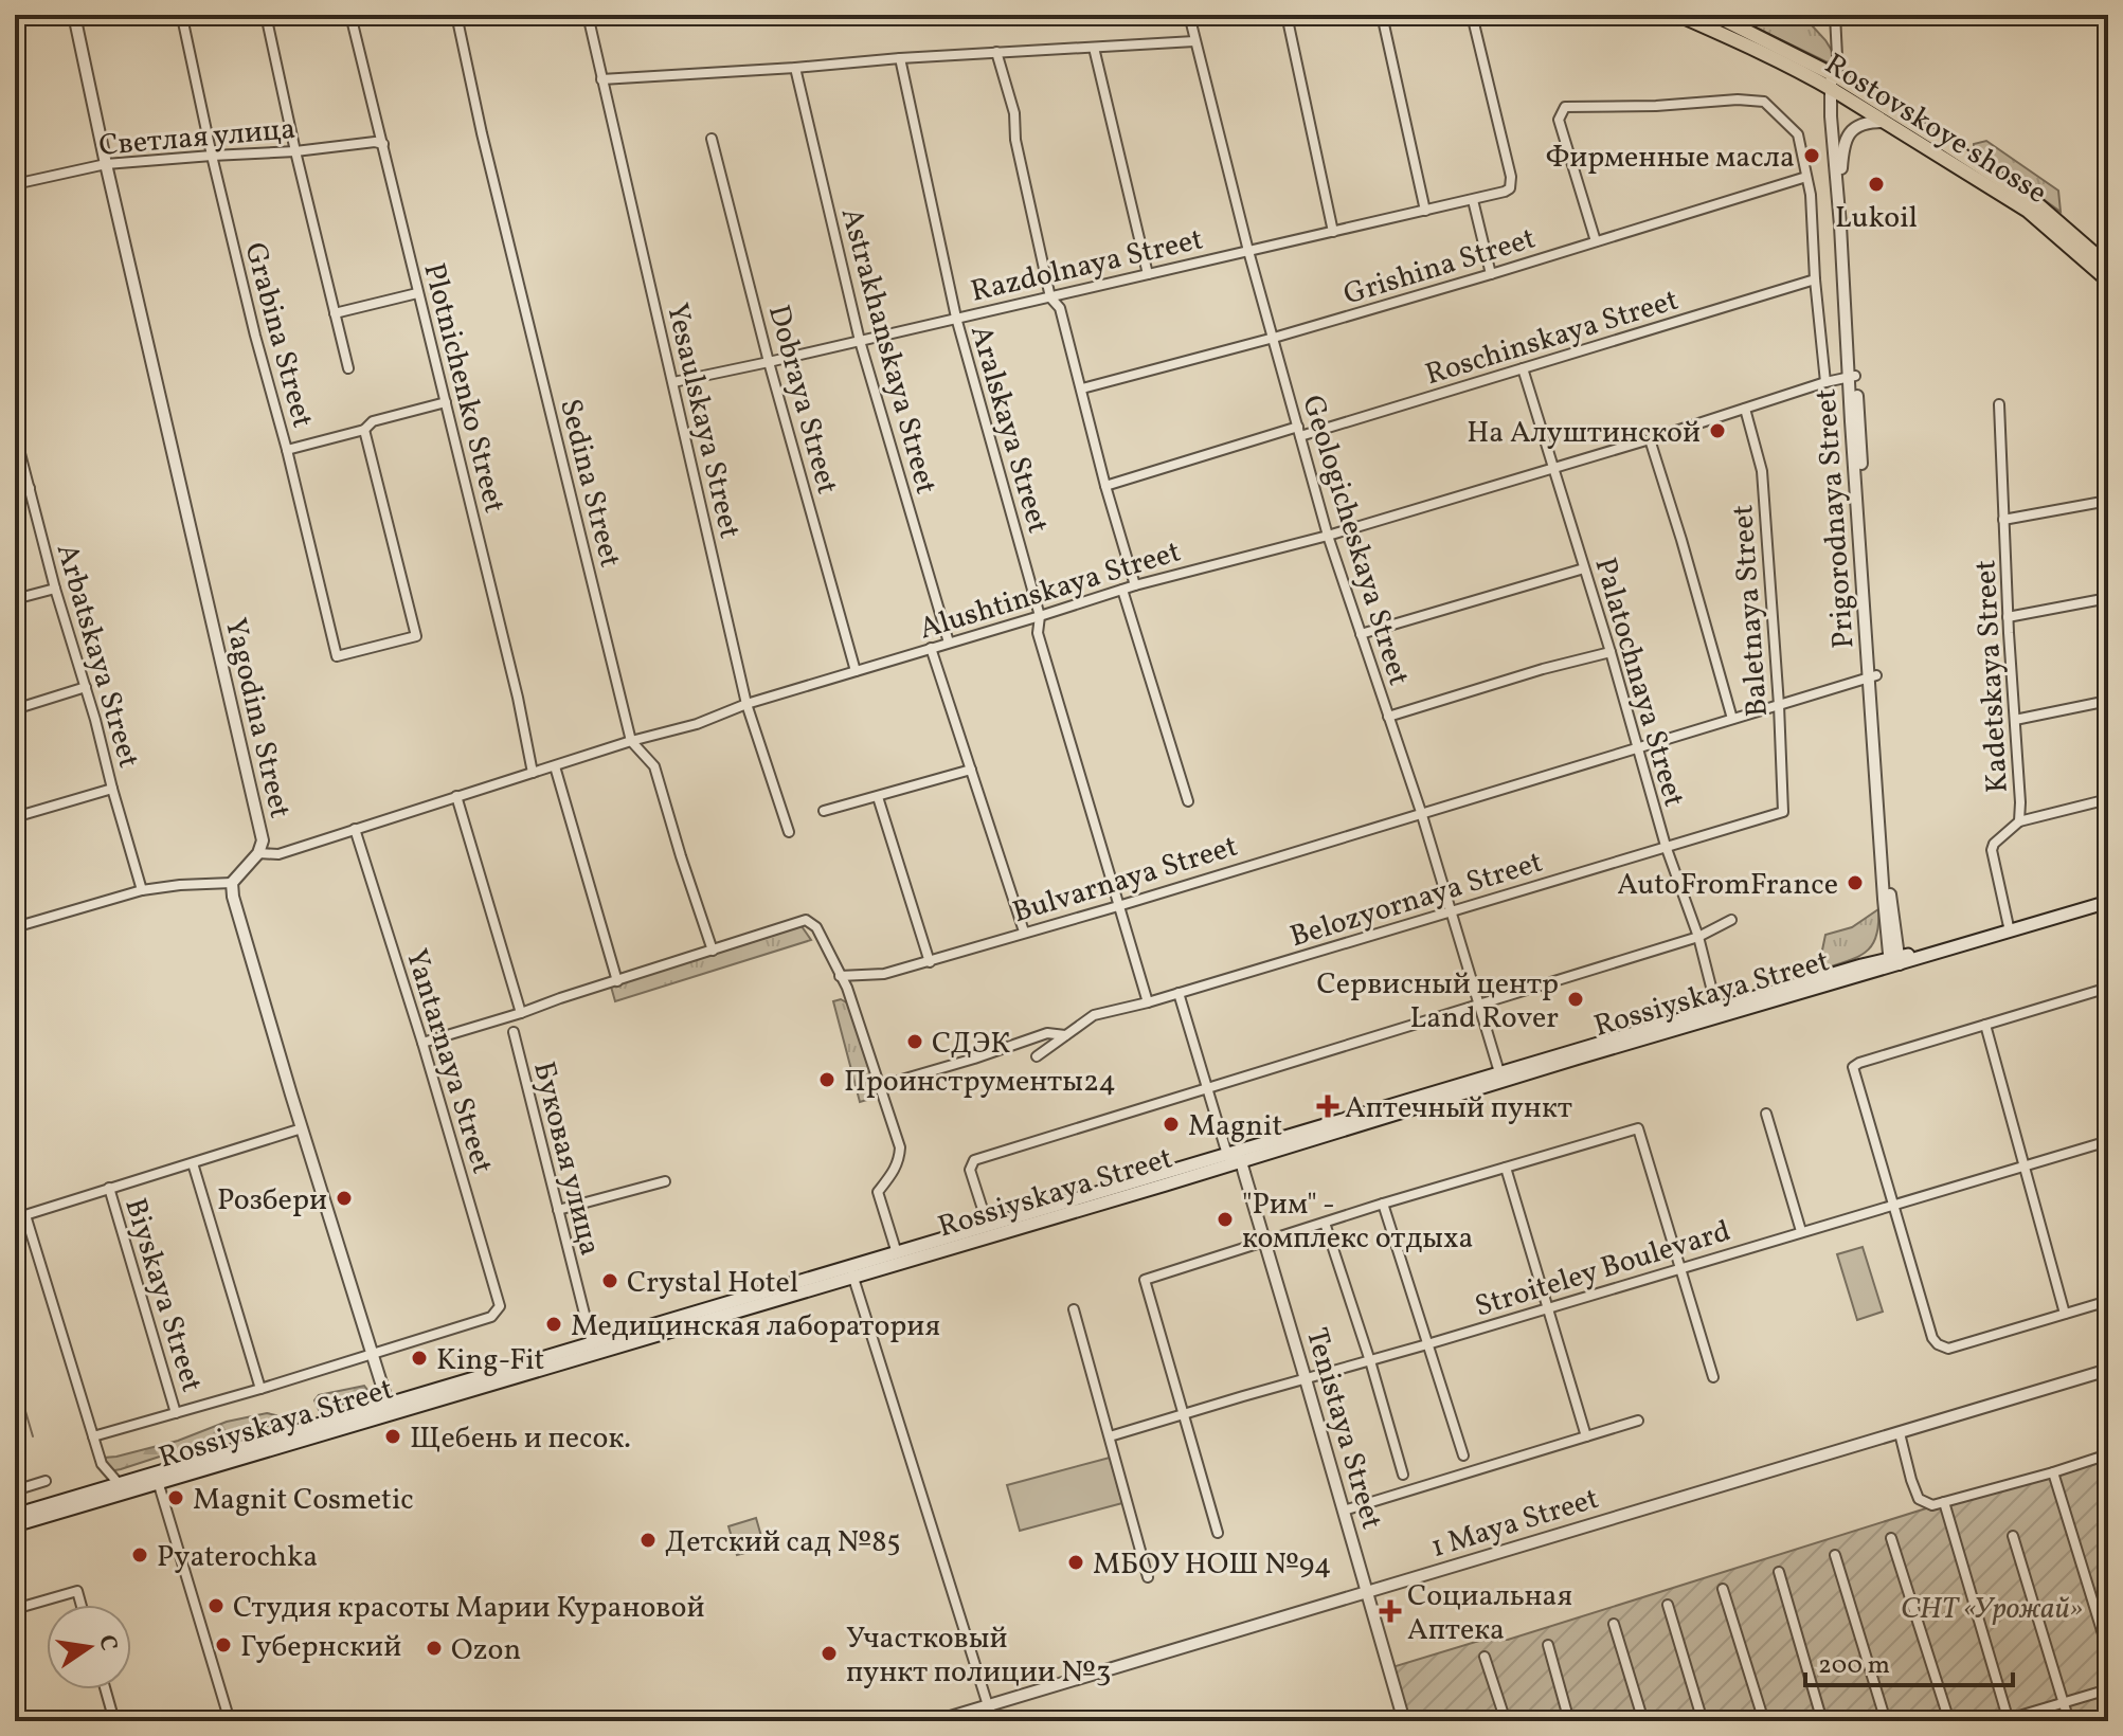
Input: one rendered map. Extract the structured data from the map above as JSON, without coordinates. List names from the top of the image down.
{
  "streets": {
    "highway": ["Rostovskoye shosse"],
    "main road": ["Rossiyskaya Street"],
    "street": [
      "Светлая улица",
      "Razdolnaya Street",
      "Grishina Street",
      "Grabina Street",
      "Roschinskaya Street",
      "Astrakhanskaya Street",
      "Plotnichenko Street",
      "Dobraya Street",
      "Yesaulskaya Street",
      "Aralskaya Street",
      "Sedina Street",
      "Prigorodnaya Street",
      "Geologicheskaya Street",
      "Alushtinskaya Street",
      "Baletnaya Street",
      "Arbatskaya Street",
      "Kadetskaya Street",
      "Palatochnaya Street",
      "Yagodina Street",
      "Bulvarnaya Street",
      "Belozyornaya Street",
      "Yantarnaya Street",
      "Буковая улица",
      "Stroiteley Boulevard",
      "Biyskaya Street",
      "Tenistaya Street",
      "1 Maya Street"
    ]
  },
  "crossings": [
    ["Rostovskoye shosse", "Prigorodnaya Street"],
    ["Светлая улица", "Grabina Street"],
    ["Светлая улица", "Plotnichenko Street"],
    ["Светлая улица", "Yagodina Street"],
    ["Razdolnaya Street", "Astrakhanskaya Street"],
    ["Razdolnaya Street", "Dobraya Street"],
    ["Razdolnaya Street", "Yesaulskaya Street"],
    ["Razdolnaya Street", "Aralskaya Street"],
    ["Razdolnaya Street", "Geologicheskaya Street"],
    ["Grishina Street", "Prigorodnaya Street"],
    ["Grishina Street", "Geologicheskaya Street"],
    ["Roschinskaya Street", "Prigorodnaya Street"],
    ["Roschinskaya Street", "Geologicheskaya Street"],
    ["Roschinskaya Street", "Palatochnaya Street"],
    ["Astrakhanskaya Street", "Alushtinskaya Street"],
    ["Plotnichenko Street", "Alushtinskaya Street"],
    ["Dobraya Street", "Alushtinskaya Street"],
    ["Yesaulskaya Street", "Alushtinskaya Street"],
    ["Aralskaya Street", "Alushtinskaya Street"],
    ["Aralskaya Street", "Bulvarnaya Street"],
    ["Aralskaya Street", "Belozyornaya Street"],
    ["Sedina Street", "Alushtinskaya Street"],
    ["Prigorodnaya Street", "Alushtinskaya Street"],
    ["Prigorodnaya Street", "Bulvarnaya Street"],
    ["Prigorodnaya Street", "Rossiyskaya Street"],
    ["Geologicheskaya Street", "Alushtinskaya Street"],
    ["Geologicheskaya Street", "Bulvarnaya Street"],
    ["Geologicheskaya Street", "Belozyornaya Street"],
    ["Geologicheskaya Street", "Rossiyskaya Street"],
    ["Alushtinskaya Street", "Baletnaya Street"],
    ["Alushtinskaya Street", "Palatochnaya Street"],
    ["Alushtinskaya Street", "Yagodina Street"],
    ["Alushtinskaya Street", "Yantarnaya Street"],
    ["Baletnaya Street", "Bulvarnaya Street"],
    ["Baletnaya Street", "Belozyornaya Street"],
    ["Kadetskaya Street", "Rossiyskaya Street"],
    ["Palatochnaya Street", "Bulvarnaya Street"],
    ["Palatochnaya Street", "Belozyornaya Street"],
    ["Palatochnaya Street", "Rossiyskaya Street"],
    ["Rossiyskaya Street", "Буковая улица"],
    ["Rossiyskaya Street", "Tenistaya Street"],
    ["Stroiteley Boulevard", "Tenistaya Street"],
    ["Tenistaya Street", "1 Maya Street"]
  ],
  "parks": ["СНТ «Урожай»"],
  "places": {
    "other": [
      "Фирменные масла",
      "Lukoil",
      "На Алуштинской",
      "AutoFromFrance",
      "Сервисный центр Land Rover",
      "СДЭК",
      "Проинструменты24",
      "Magnit",
      "Розбери",
      "\"Рим\" - комплекс отдыха",
      "Crystal Hotel",
      "Медицинская лаборатория",
      "King-Fit",
      "Щебень и песок.",
      "Magnit Cosmetic",
      "Детский сад №85",
      "Pyaterochka",
      "МБОУ НОШ №94",
      "Студия красоты Марии Курановой",
      "Губернский",
      "Ozon",
      "Участковый пункт полиции №3"
    ],
    "health": ["Аптечный пункт", "Социальная Аптека"]
  },
  "scale_bar": "200 m",
  "north": "right"
}
